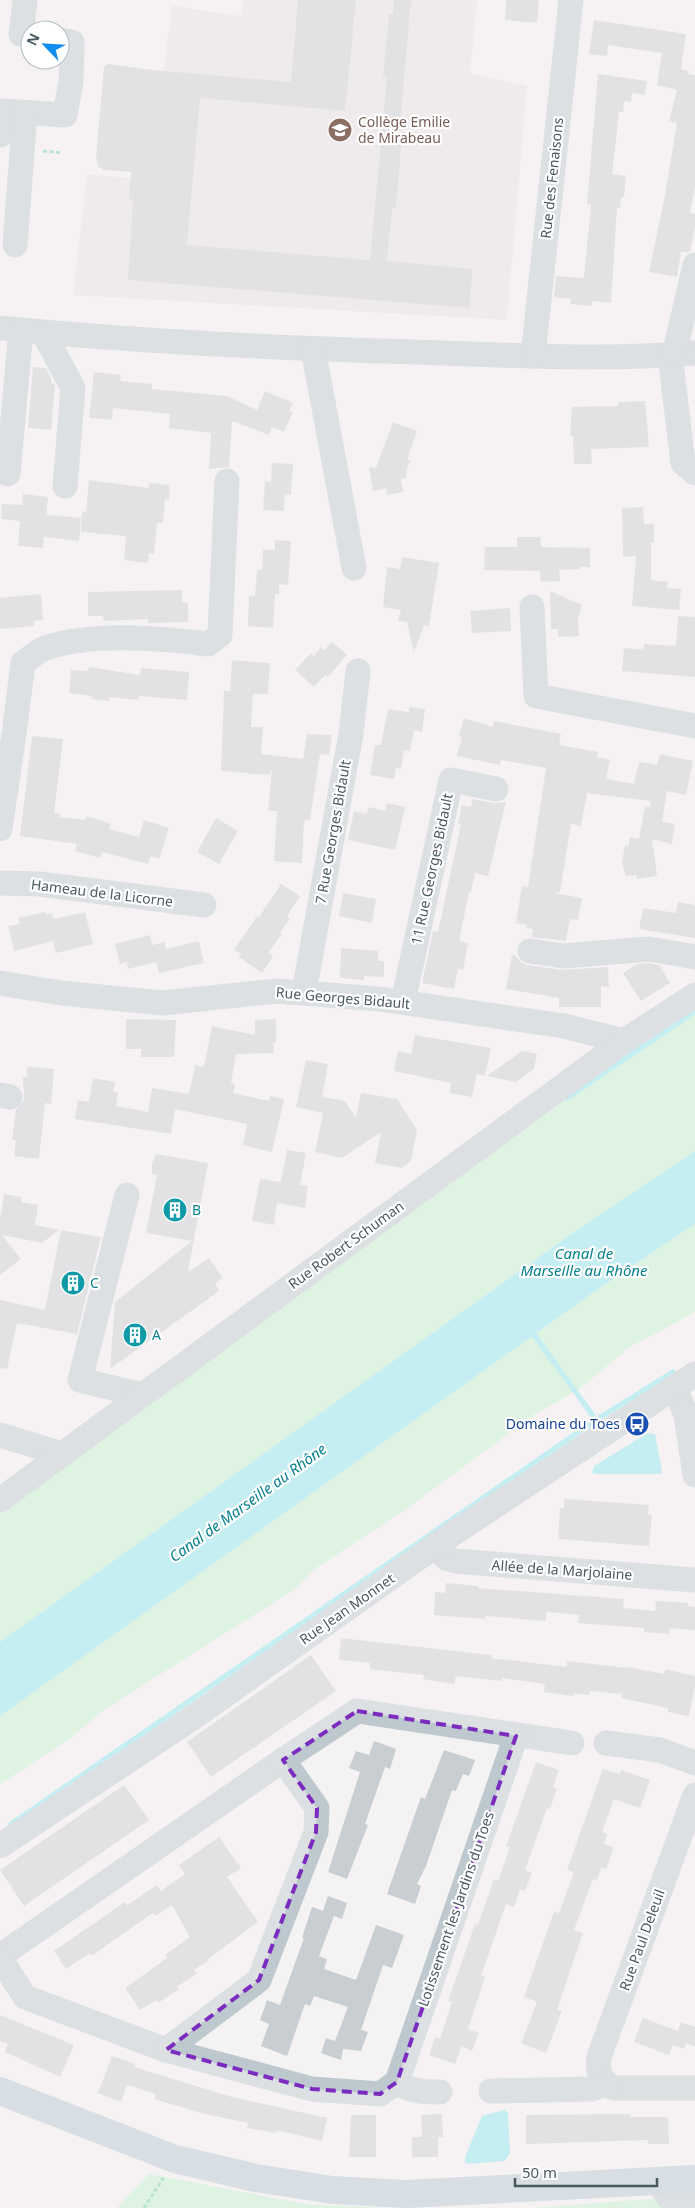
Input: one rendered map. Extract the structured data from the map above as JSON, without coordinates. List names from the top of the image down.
{
  "streets": {
    "street": [
      "Rue des Fenaisons",
      "7 Rue Georges Bidault",
      "11 Rue Georges Bidault",
      "Hameau de la Licorne",
      "Rue Georges Bidault",
      "Rue Robert Schuman",
      "Allée de la Marjolaine",
      "Rue Jean Monnet",
      "Lotissement les Jardins du Toes",
      "Rue Paul Deleuil"
    ]
  },
  "crossings": [
    ["7 Rue Georges Bidault", "Rue Georges Bidault"],
    ["11 Rue Georges Bidault", "Rue Georges Bidault"],
    ["Rue Georges Bidault", "Rue Robert Schuman"],
    ["Allée de la Marjolaine", "Rue Jean Monnet"]
  ],
  "water": ["Canal de Marseille au Rhône"],
  "places": {
    "school or university": ["Collège Emilie de Mirabeau"],
    "building": ["B", "C", "A"],
    "bus stop": ["Domaine du Toes"]
  },
  "scale_bar": "50 m",
  "north": "top left"
}
